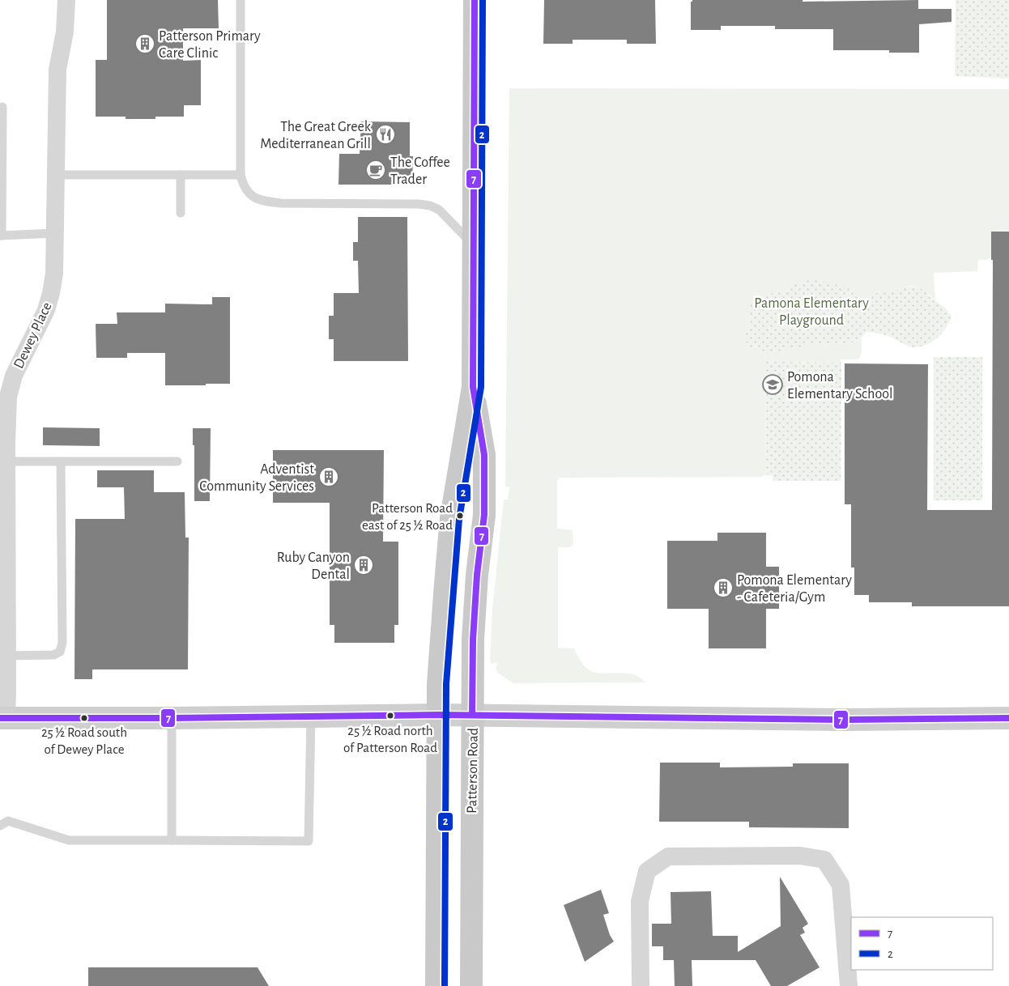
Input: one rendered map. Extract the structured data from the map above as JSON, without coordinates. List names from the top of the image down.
{
  "streets": {
    "main road": ["Patterson Road"],
    "street": ["Dewey Place"]
  },
  "parks": ["Pamona Elementary Playground"],
  "places": {
    "building": [
      "Patterson Primary Care Clinic",
      "Adventist Community Services",
      "Ruby Canyon Dental",
      "Pomona Elementary - Cafeteria/Gym"
    ],
    "restaurant": ["The Great Greek Mediterranean Grill"],
    "cafe": ["The Coffee Trader"],
    "school or university": ["Pomona Elementary School"],
    "other": ["Patterson Road east of 25 ½ Road", "25 ½ Road north of Patterson Road", "25 ½ Road south of Dewey Place"]
  },
  "lines": ["transit line 7", "transit line 2"],
  "legend": ["7", "2"]
}
